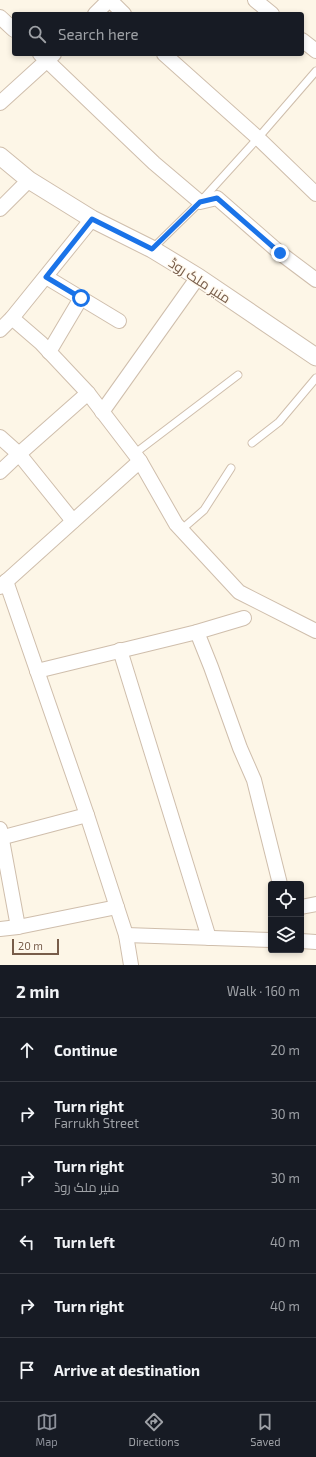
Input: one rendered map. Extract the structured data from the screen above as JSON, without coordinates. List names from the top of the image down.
{
  "streets": {
    "street": ["منیر ملک روڈ"]
  },
  "scale_bar": "20 m",
  "page": {
    "search": "Search here",
    "scale": "20 m",
    "heading": ["2 min", "Walk · 160 m"],
    "list": [
      ["Continue", "20 m"],
      ["Turn right", "Farrukh Street", "30 m"],
      ["Turn right", "منیر ملک روڈ", "30 m"],
      ["Turn left", "40 m"],
      ["Turn right", "40 m"],
      "Arrive at destination"
    ],
    "nav": ["Map", "Directions", "Saved"]
  }
}
